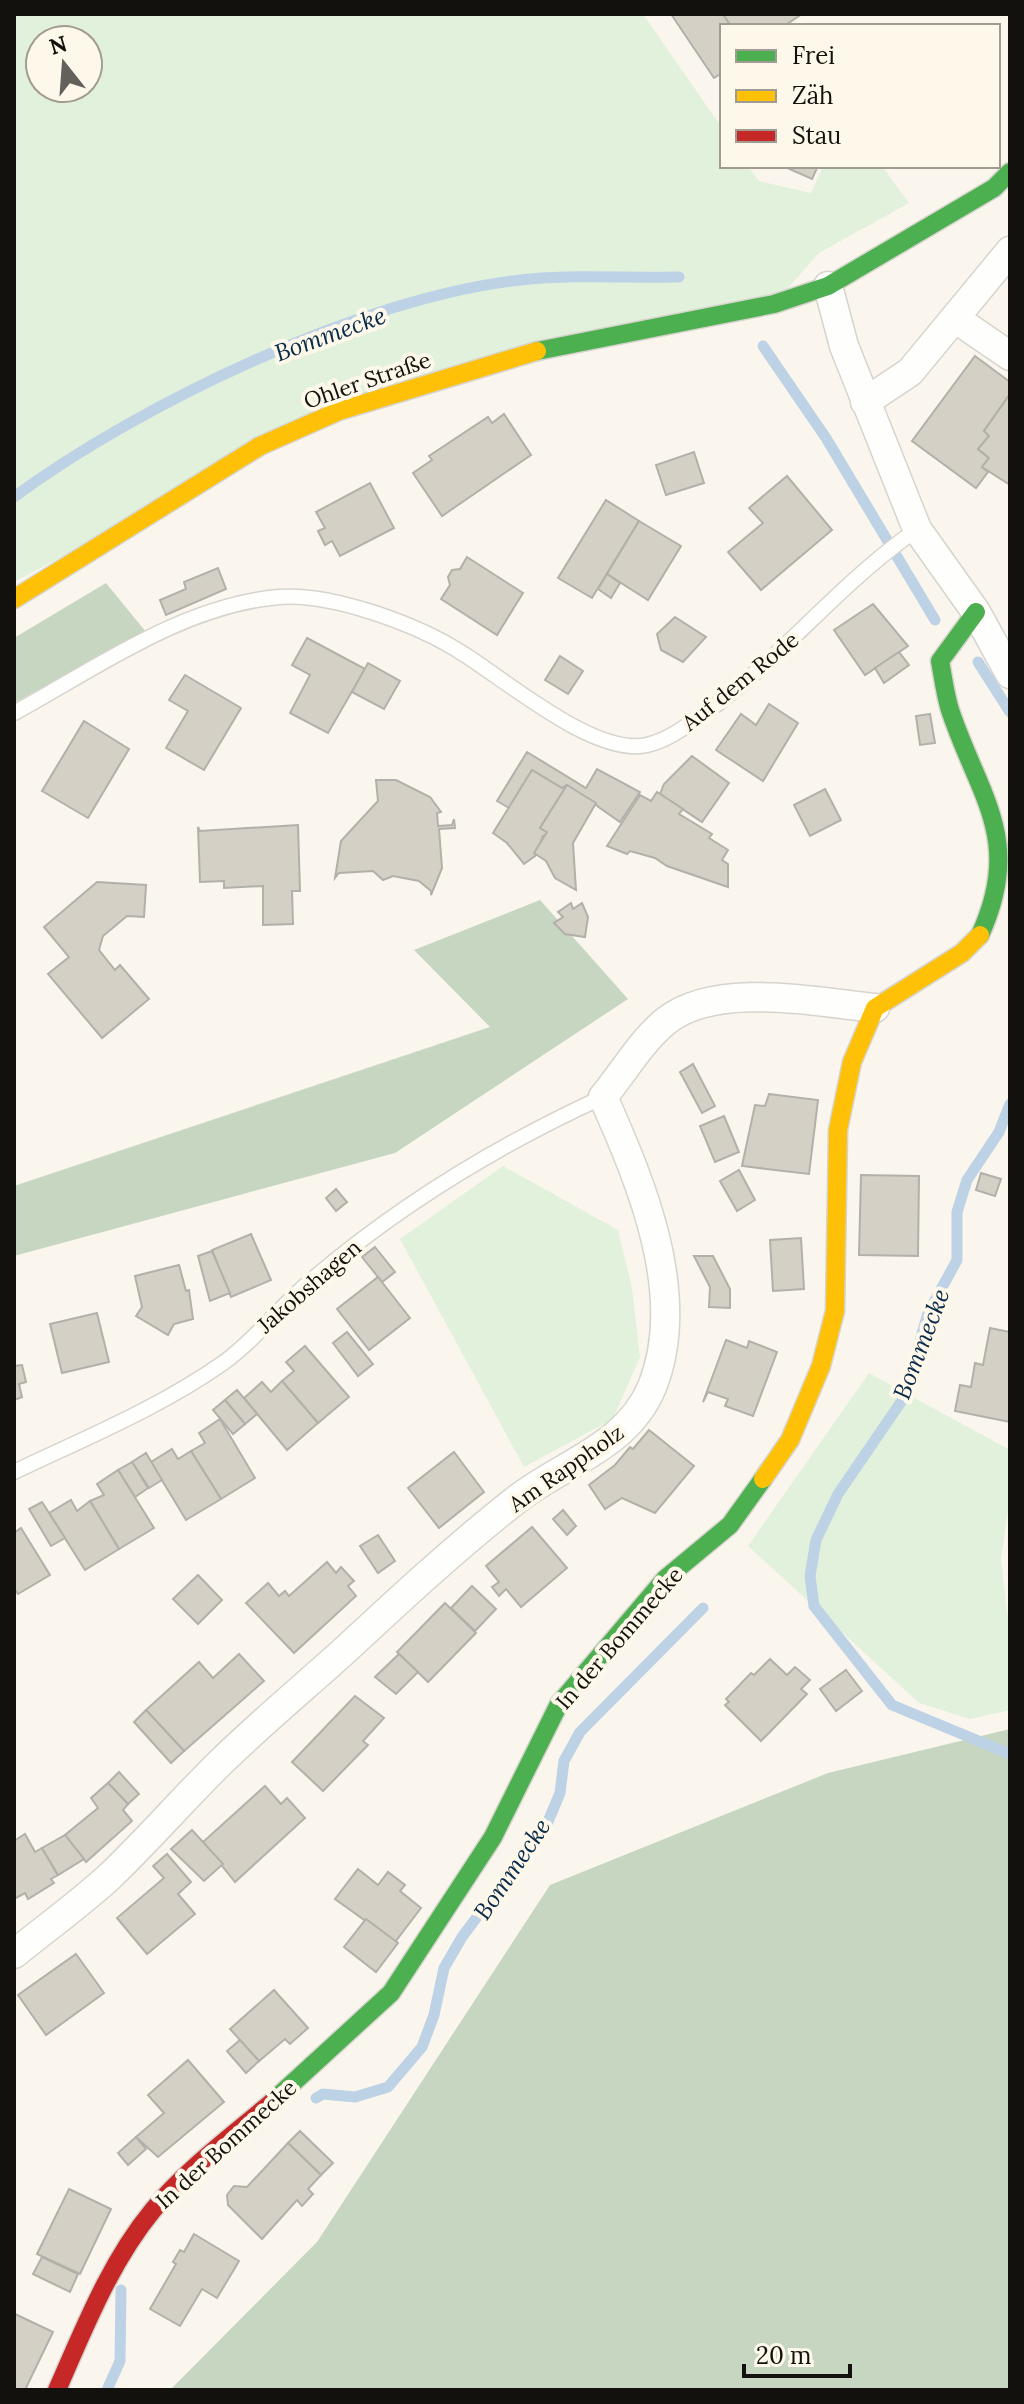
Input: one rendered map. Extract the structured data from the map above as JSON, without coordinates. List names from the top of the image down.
{
  "streets": {
    "street": ["Ohler Straße", "Am Rappholz", "In der Bommecke"],
    "lane": ["Auf dem Rode", "Jakobshagen"]
  },
  "crossings": [
    ["Jakobshagen", "Am Rappholz"]
  ],
  "water": ["Bommecke"],
  "legend": ["Frei", "Zäh", "Stau"],
  "scale_bar": "20 m",
  "north": "top"
}
